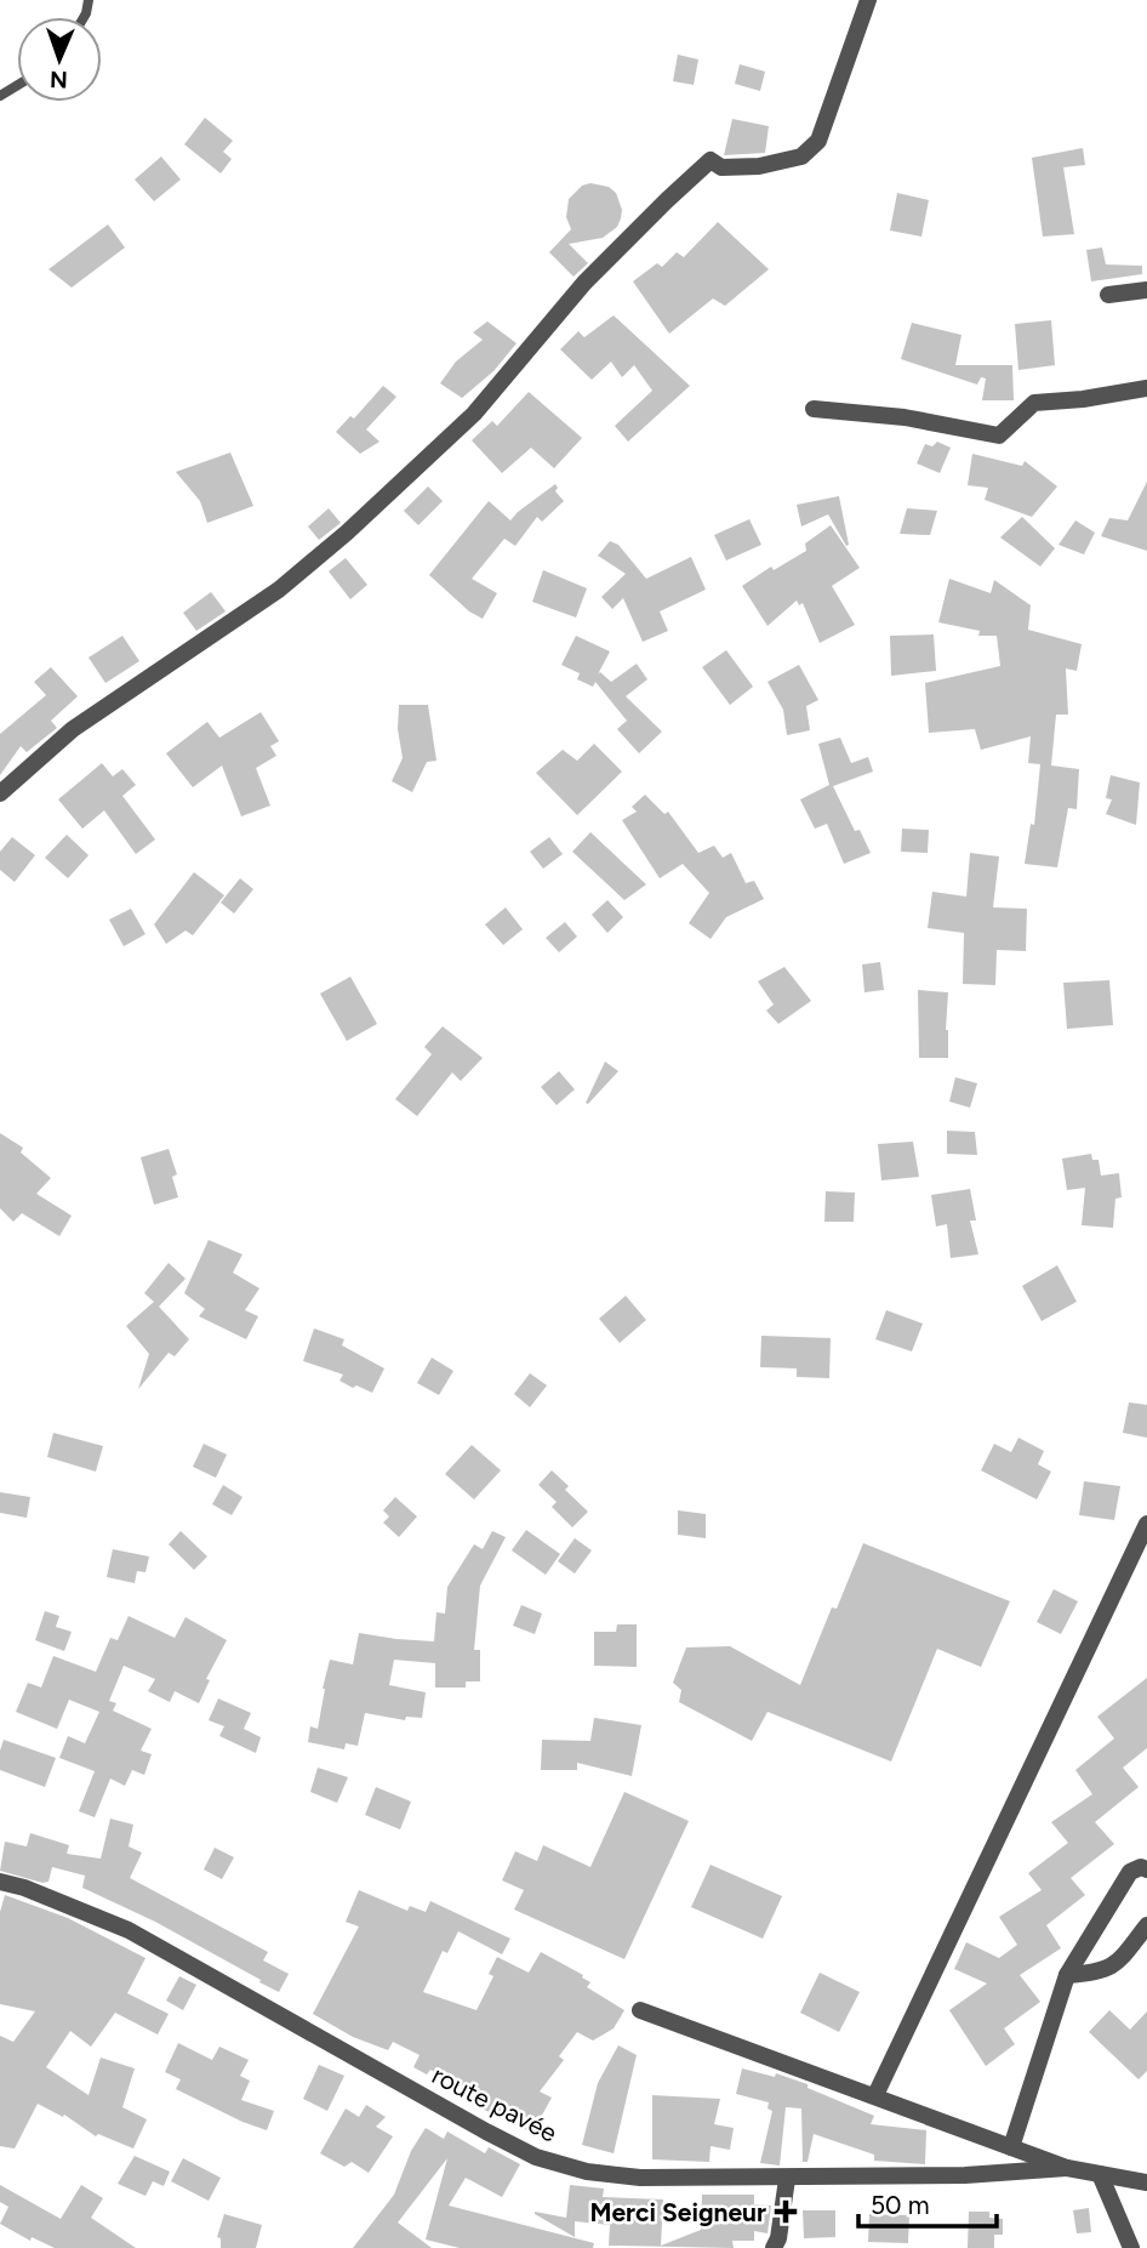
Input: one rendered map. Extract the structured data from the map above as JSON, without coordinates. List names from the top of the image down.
{
  "streets": {
    "street": ["route pavée"]
  },
  "places": {
    "health": ["Merci Seigneur"]
  },
  "scale_bar": "50 m",
  "north": "bottom"
}
